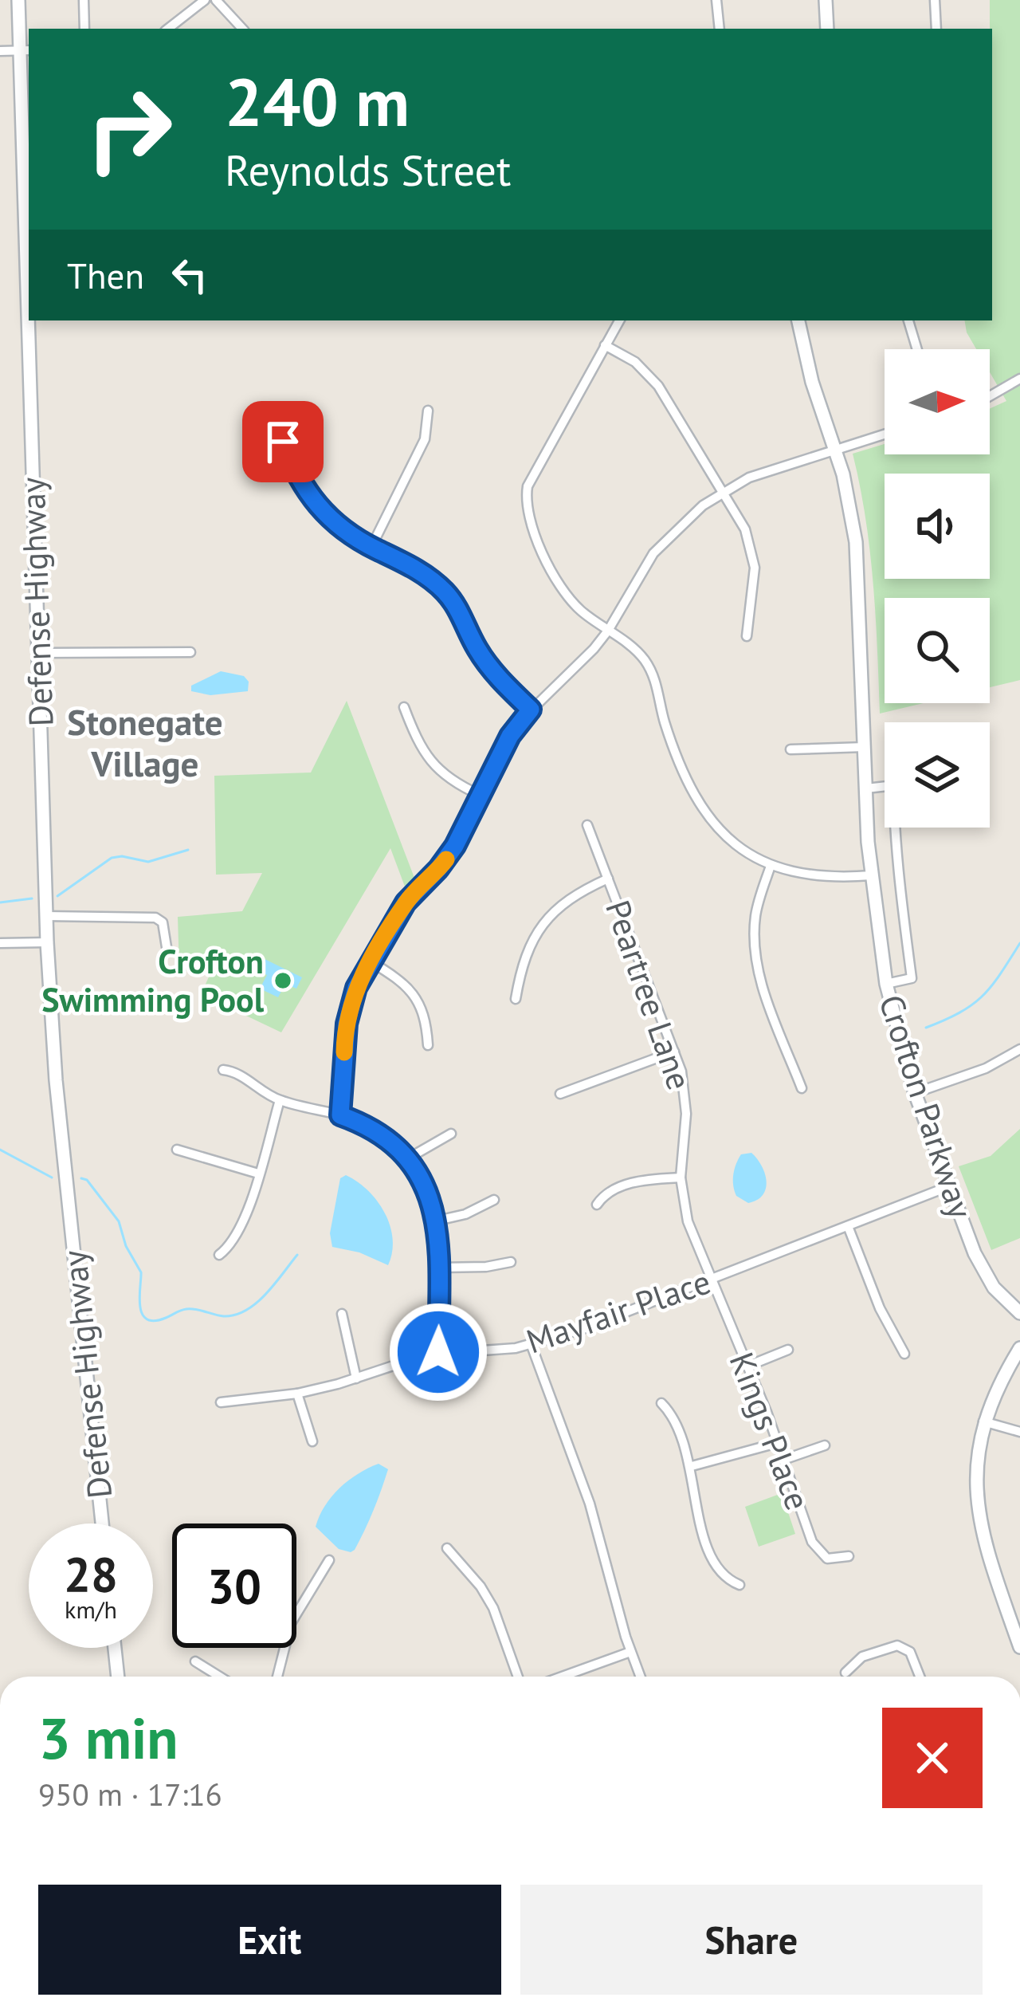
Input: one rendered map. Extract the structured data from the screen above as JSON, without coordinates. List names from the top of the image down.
{
  "streets": {
    "main road": ["Defense Highway", "Crofton Parkway"],
    "street": ["Peartree Lane", "Mayfair Place", "Kings Place"]
  },
  "crossings": [
    ["Peartree Lane", "Mayfair Place"],
    ["Peartree Lane", "Kings Place"],
    ["Crofton Parkway", "Mayfair Place"],
    ["Mayfair Place", "Kings Place"]
  ],
  "districts": ["Stonegate Village"],
  "places": ["Crofton Swimming Pool"],
  "north": "right",
  "page": {
    "turn": ["240 m", "Reynolds Street"],
    "then": "Then",
    "speed": "28 km/h",
    "limit": "30",
    "heading": ["3 min", "950 m · 17:16"],
    "buttons": ["Exit", "Share"]
  }
}
